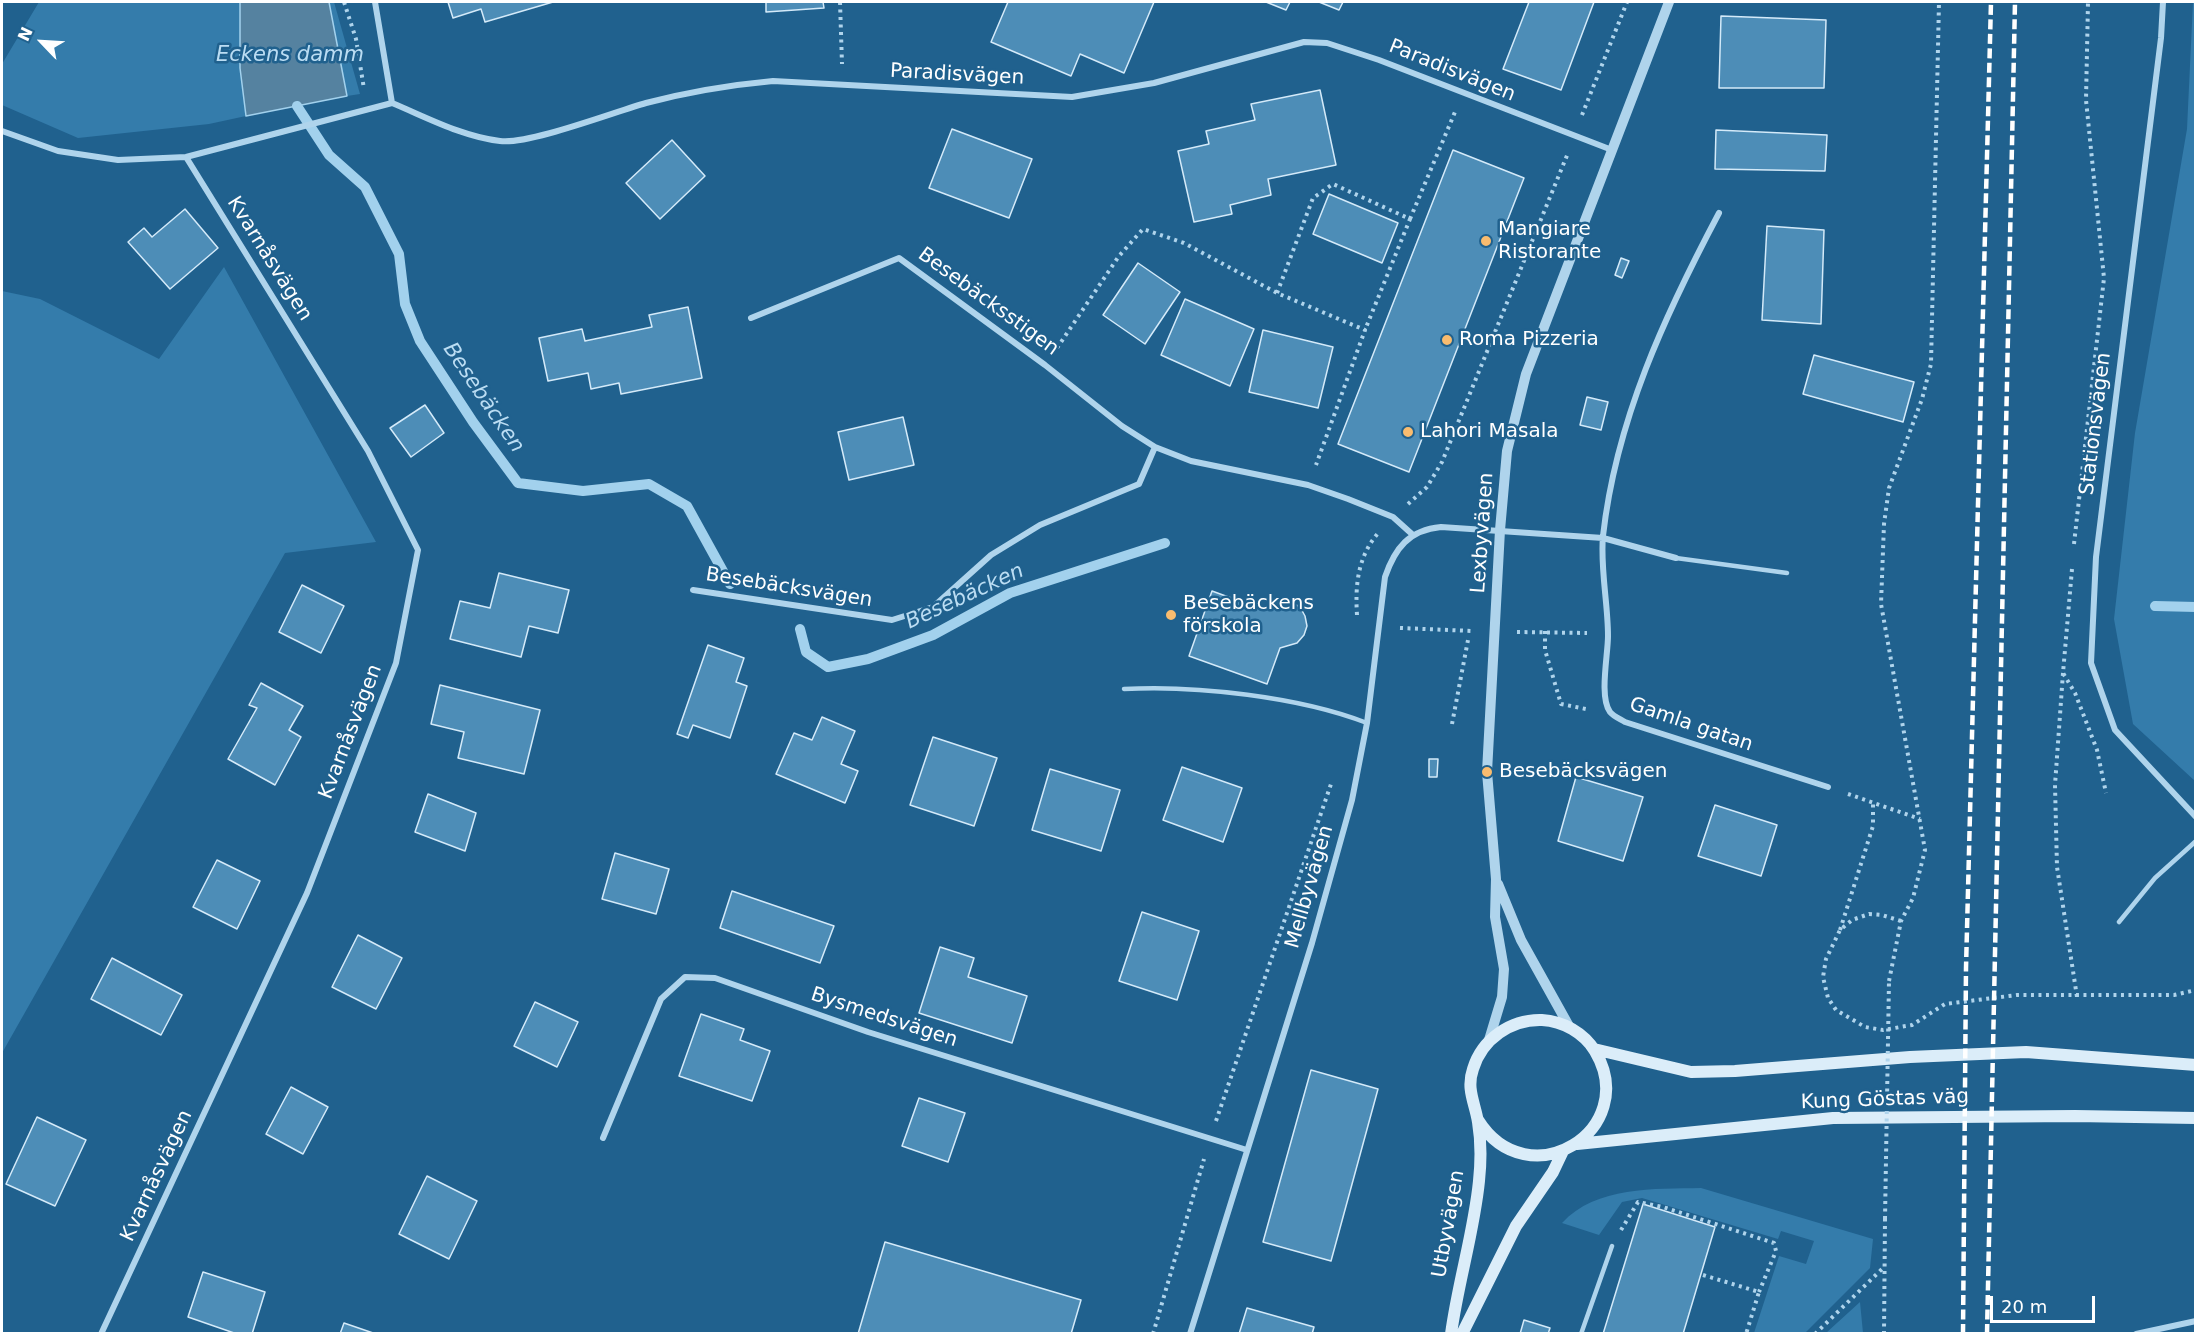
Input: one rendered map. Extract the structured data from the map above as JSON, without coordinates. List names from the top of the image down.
{
  "streets": {
    "main road": ["Kung Göstas väg", "Utbyvägen"],
    "street": [
      "Paradisvägen",
      "Kvarnåsvägen",
      "Besebäcksstigen",
      "Stationsvägen",
      "Lexbyvägen",
      "Besebäcksvägen",
      "Gamla gatan",
      "Mellbyvägen",
      "Bysmedsvägen"
    ]
  },
  "crossings": [
    ["Paradisvägen", "Lexbyvägen"],
    ["Besebäcksstigen", "Besebäcksvägen"],
    ["Lexbyvägen", "Mellbyvägen"],
    ["Lexbyvägen", "Kung Göstas väg"],
    ["Lexbyvägen", "Utbyvägen"],
    ["Mellbyvägen", "Bysmedsvägen"],
    ["Kung Göstas väg", "Utbyvägen"]
  ],
  "water": ["Eckens damm", "Besebäcken"],
  "places": [
    "Mangiare Ristorante",
    "Roma Pizzeria",
    "Lahori Masala",
    "Besebäckens förskola",
    "Besebäcksvägen"
  ],
  "scale_bar": "20 m",
  "north": "top left"
}
